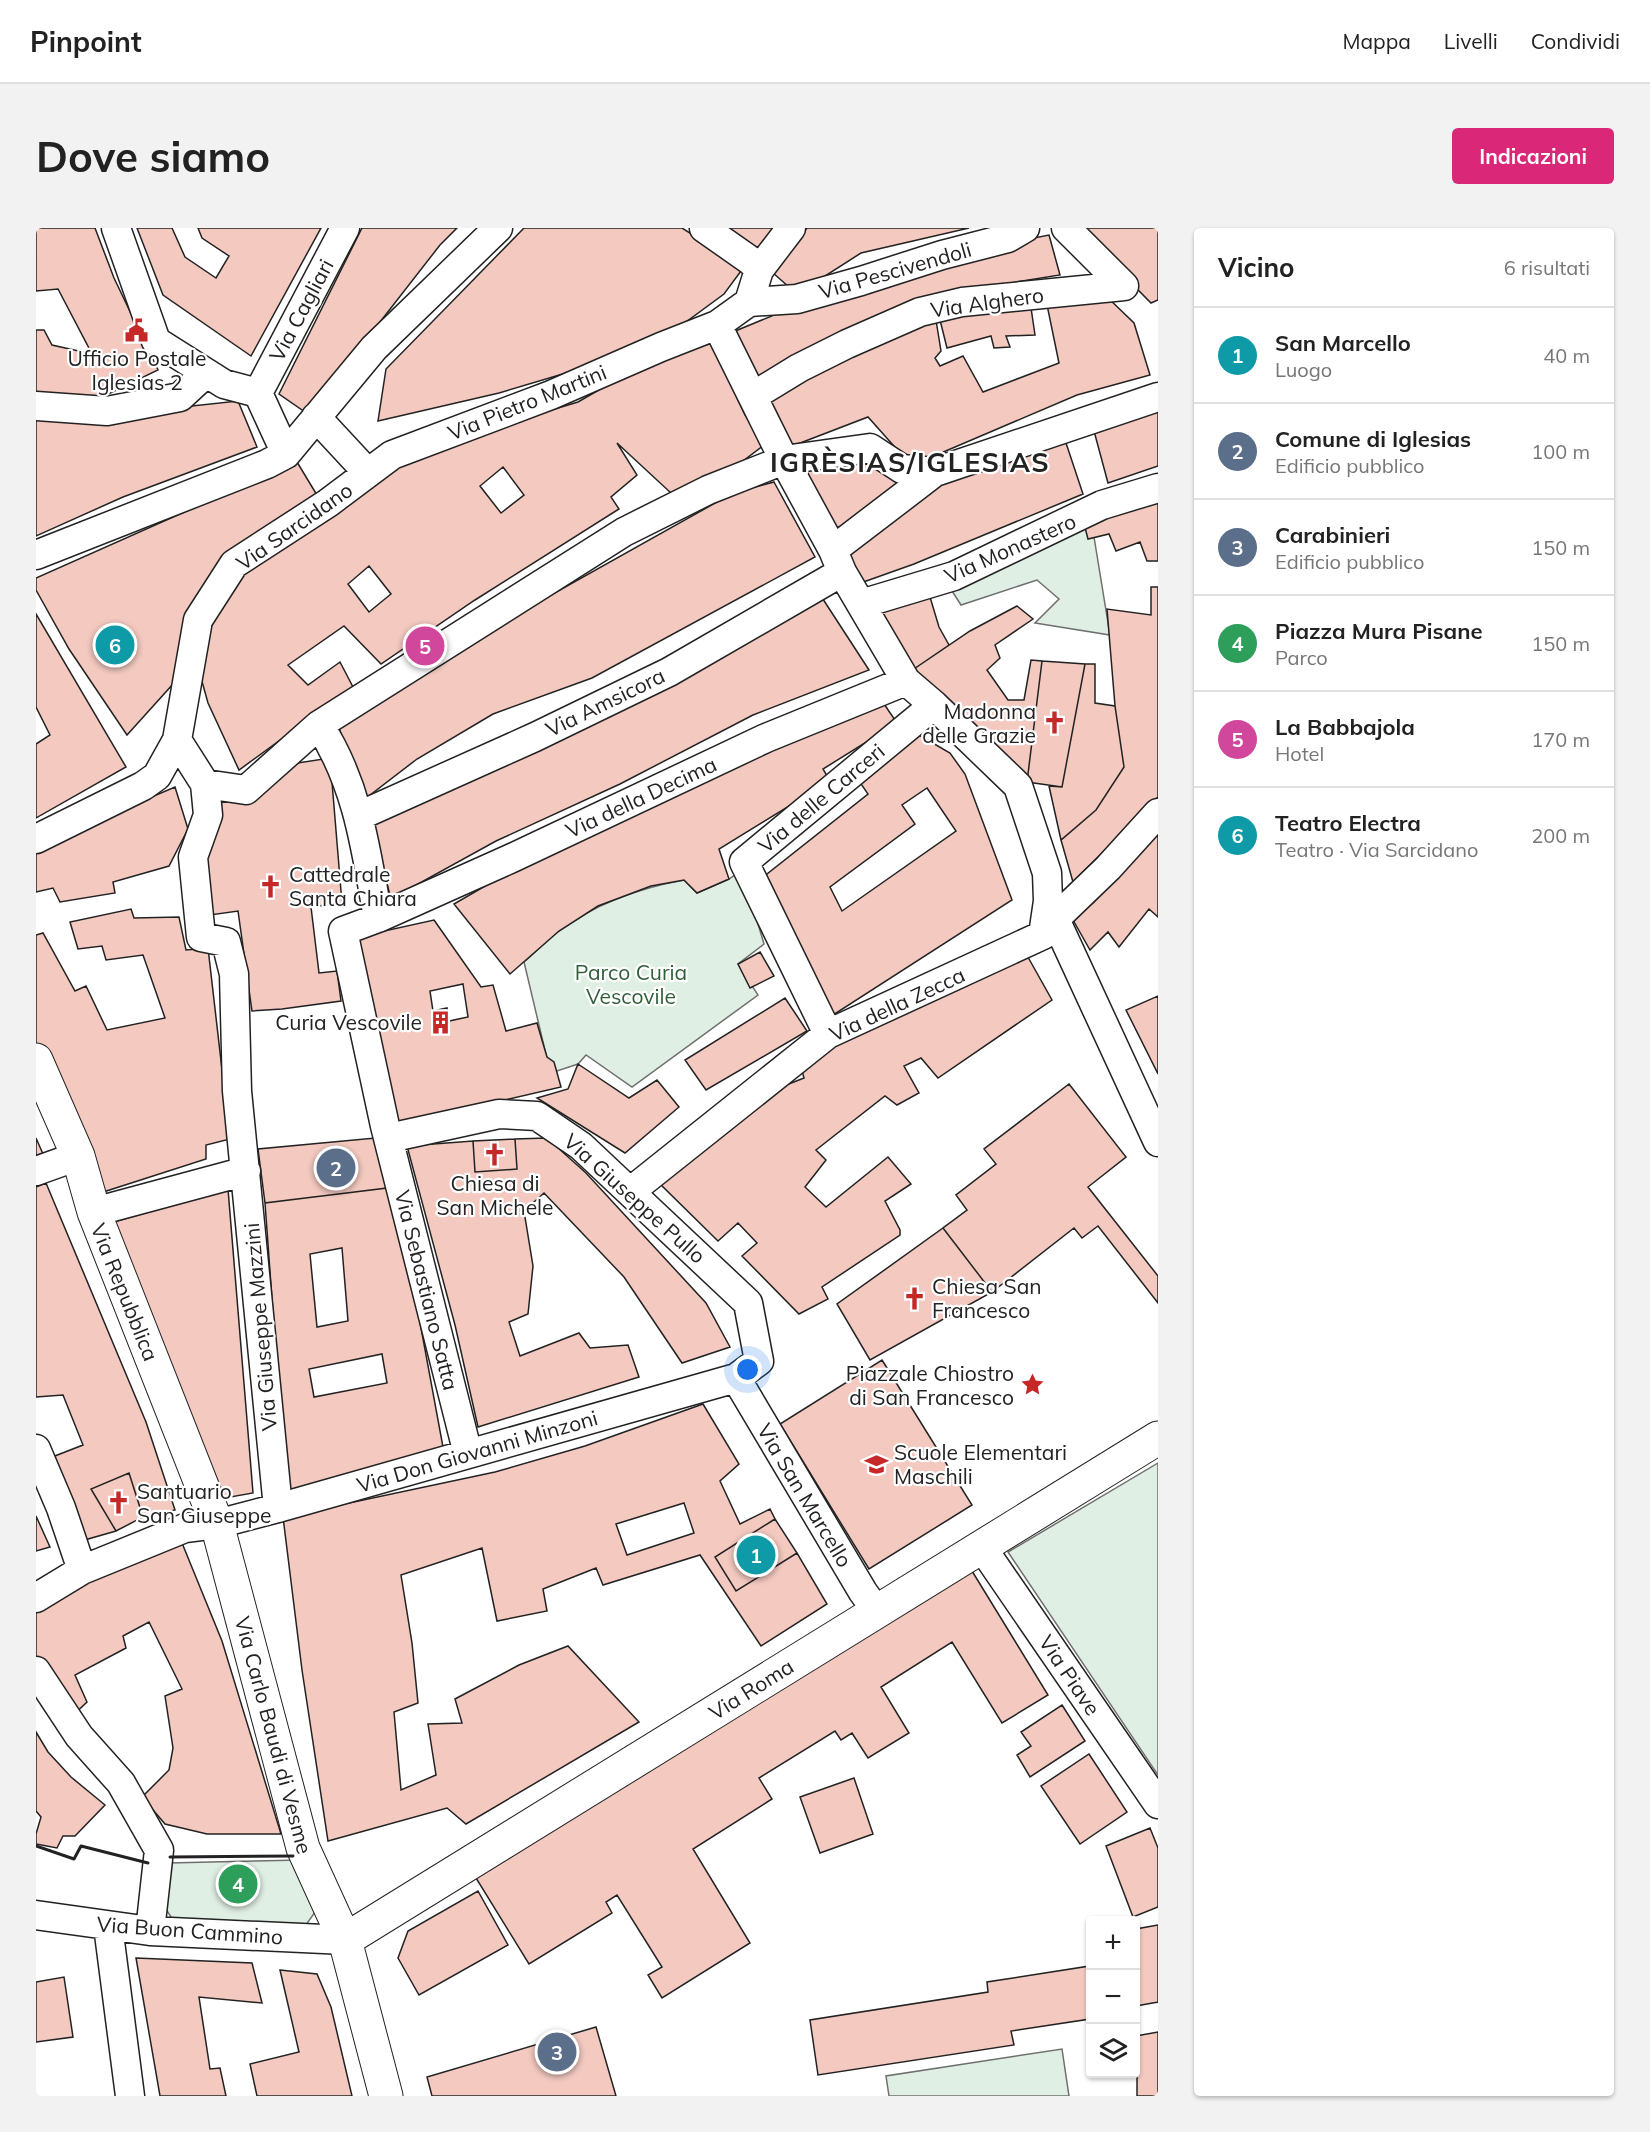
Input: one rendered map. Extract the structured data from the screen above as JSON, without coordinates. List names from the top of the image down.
{
  "streets": {
    "main road": ["Via Repubblica", "Via Roma", "Via Carlo Baudi di Vesme"],
    "street": [
      "Via Pescivendoli",
      "Via Alghero",
      "Via Cagliari",
      "Via Pietro Martini",
      "Via Sarcidano",
      "Via Monastero",
      "Via Amsicora",
      "Via della Decima",
      "Via delle Carceri",
      "Via della Zecca",
      "Via Giuseppe Pullo",
      "Via Sebastiano Satta",
      "Via Giuseppe Mazzini",
      "Via Don Giovanni Minzoni",
      "Via San Marcello",
      "Via Piave",
      "Via Buon Cammino"
    ]
  },
  "crossings": [
    ["Via Pescivendoli", "Via Pietro Martini"],
    ["Via Pietro Martini", "Via Sarcidano"],
    ["Via della Decima", "Via Sebastiano Satta"],
    ["Via delle Carceri", "Via della Zecca"],
    ["Via della Zecca", "Via Giuseppe Pullo"],
    ["Via Giuseppe Pullo", "Via Sebastiano Satta"],
    ["Via Giuseppe Pullo", "Via Don Giovanni Minzoni"],
    ["Via Giuseppe Pullo", "Via San Marcello"],
    ["Via Sebastiano Satta", "Via Don Giovanni Minzoni"],
    ["Via Repubblica", "Via Don Giovanni Minzoni"],
    ["Via Repubblica", "Via Carlo Baudi di Vesme"],
    ["Via Giuseppe Mazzini", "Via Don Giovanni Minzoni"],
    ["Via Don Giovanni Minzoni", "Via San Marcello"],
    ["Via Don Giovanni Minzoni", "Via Carlo Baudi di Vesme"],
    ["Via San Marcello", "Via Roma"],
    ["Via Piave", "Via Roma"],
    ["Via Roma", "Via Carlo Baudi di Vesme"],
    ["Via Roma", "Via Buon Cammino"],
    ["Via Carlo Baudi di Vesme", "Via Buon Cammino"]
  ],
  "districts": ["IGRÈSIAS/IGLESIAS"],
  "parks": ["Parco Curia Vescovile"],
  "places": {
    "public building": ["Ufficio Postale Iglesias 2"],
    "church": [
      "Madonna delle Grazie",
      "Cattedrale Santa Chiara",
      "Chiesa di San Michele",
      "Chiesa San Francesco",
      "Santuario San Giuseppe"
    ],
    "building": ["Curia Vescovile"],
    "place": ["Piazzale Chiostro di San Francesco"],
    "school or university": ["Scuole Elementari Maschili"]
  },
  "page": {
    "header": "Pinpoint",
    "nav": ["Mappa", "Livelli", "Condividi"],
    "buttons": "Indicazioni",
    "title": "Dove siamo",
    "heading": ["Vicino", "6 risultati"],
    "list": [
      {
        "mark": "1",
        "name": "San Marcello",
        "note": "Luogo",
        "value": "40 m"
      },
      {
        "mark": "2",
        "name": "Comune di Iglesias",
        "note": "Edificio pubblico",
        "value": "100 m"
      },
      {
        "mark": "3",
        "name": "Carabinieri",
        "note": "Edificio pubblico",
        "value": "150 m"
      },
      {
        "mark": "4",
        "name": "Piazza Mura Pisane",
        "note": "Parco",
        "value": "150 m"
      },
      {
        "mark": "5",
        "name": "La Babbajola",
        "note": "Hotel",
        "value": "170 m"
      },
      {
        "mark": "6",
        "name": "Teatro Electra",
        "note": "Teatro · Via Sarcidano",
        "value": "200 m"
      }
    ],
    "pins": [
      "6",
      "5",
      "2",
      "1",
      "4",
      "3"
    ],
    "map_buttons": ["+", "−"]
  }
}
